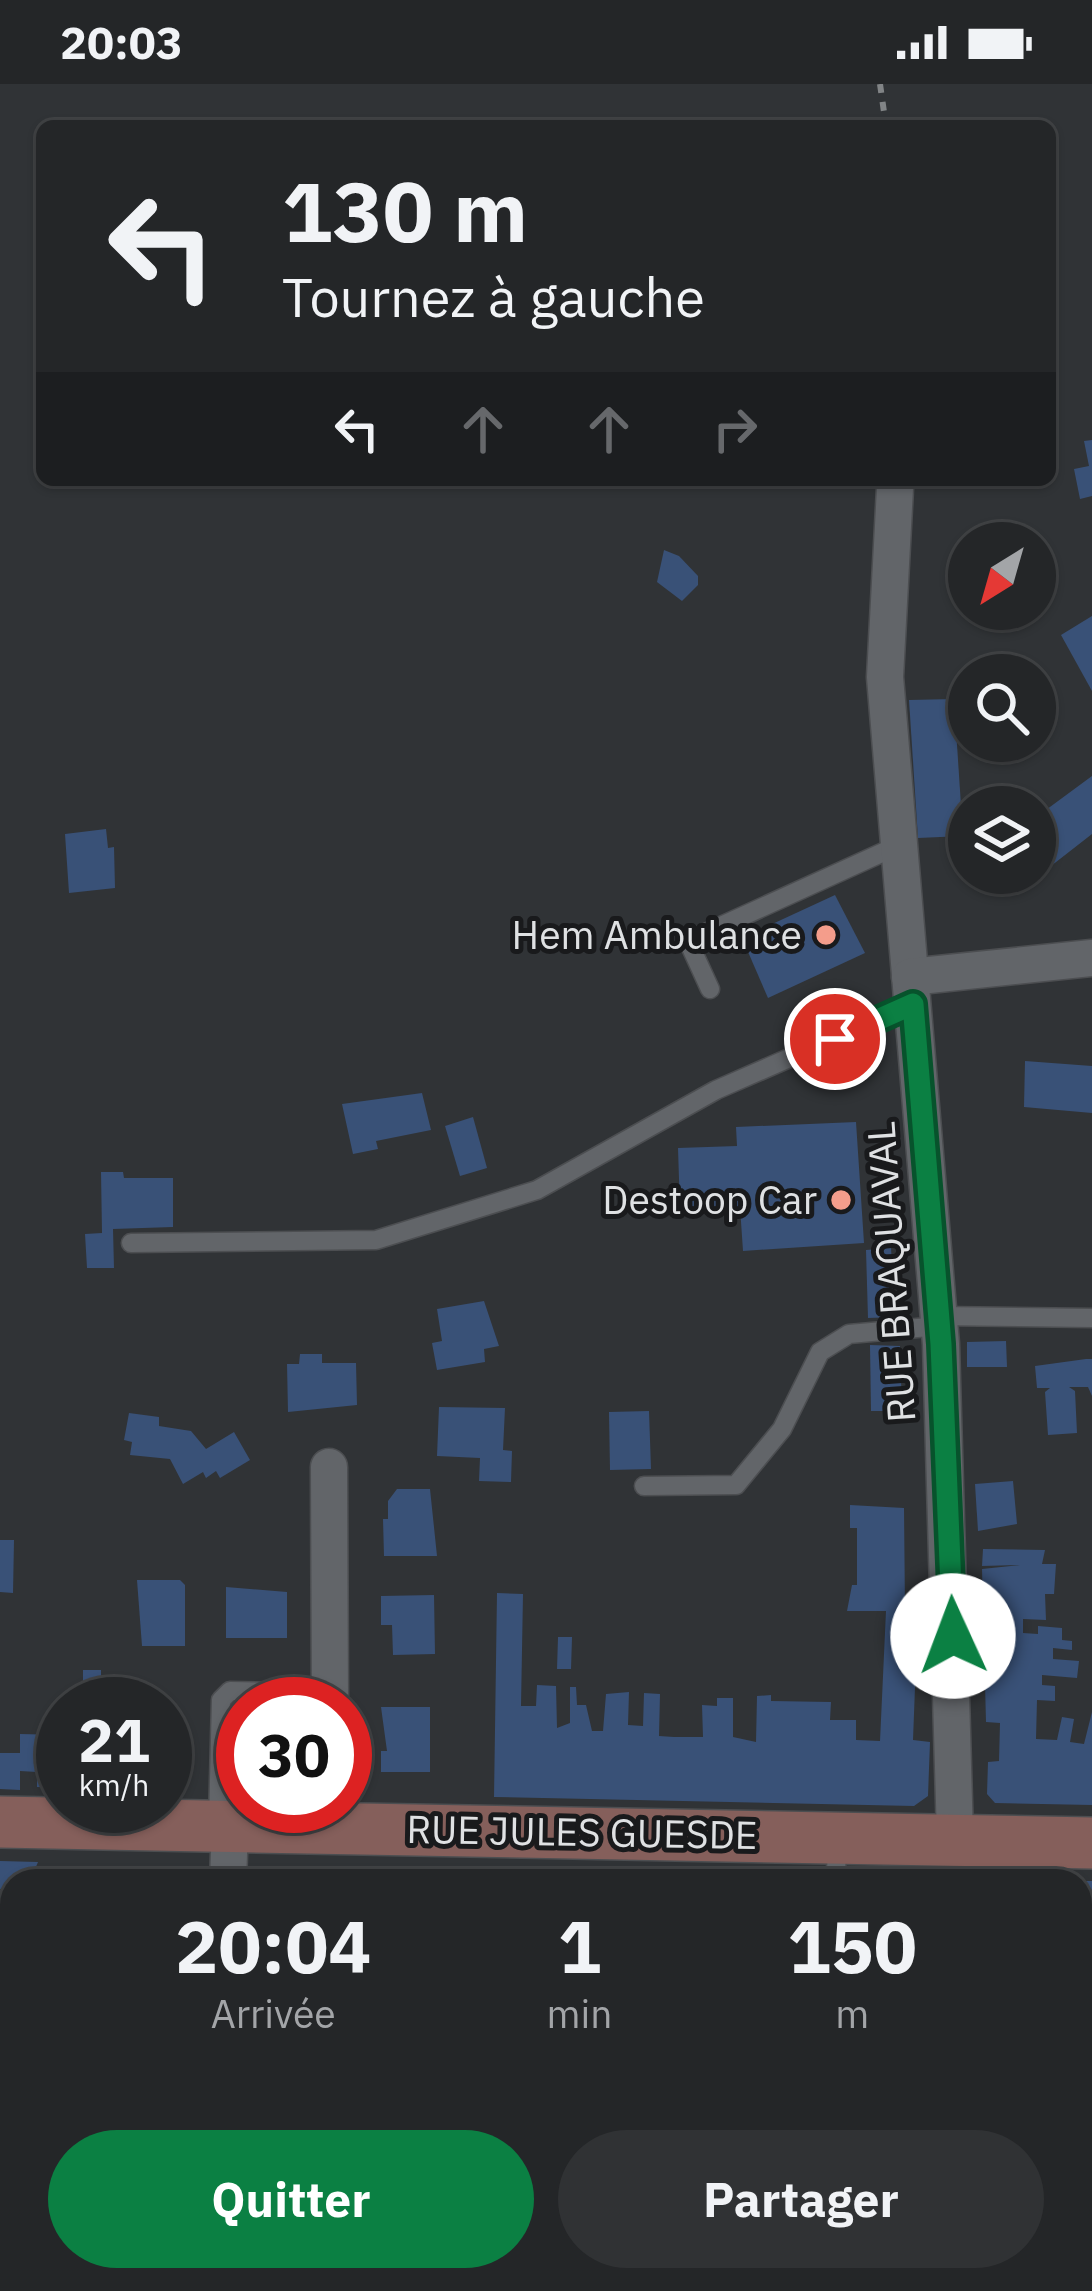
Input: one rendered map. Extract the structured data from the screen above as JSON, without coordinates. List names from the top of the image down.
{
  "streets": {
    "main road": ["RUE JULES GUESDE"],
    "street": ["RUE BRAQUAVAL"]
  },
  "crossings": [
    ["RUE BRAQUAVAL", "RUE JULES GUESDE"]
  ],
  "places": ["Hem Ambulance", "Destoop Car"],
  "north": "bottom left",
  "page": {
    "status": "20:03",
    "turn": ["130 m", "Tournez à gauche"],
    "speed": "21 km/h",
    "limit": "30",
    "eta": [
      "20:04",
      "Arrivée",
      "1",
      "min",
      "150",
      "m"
    ],
    "buttons": ["Quitter", "Partager"]
  }
}
